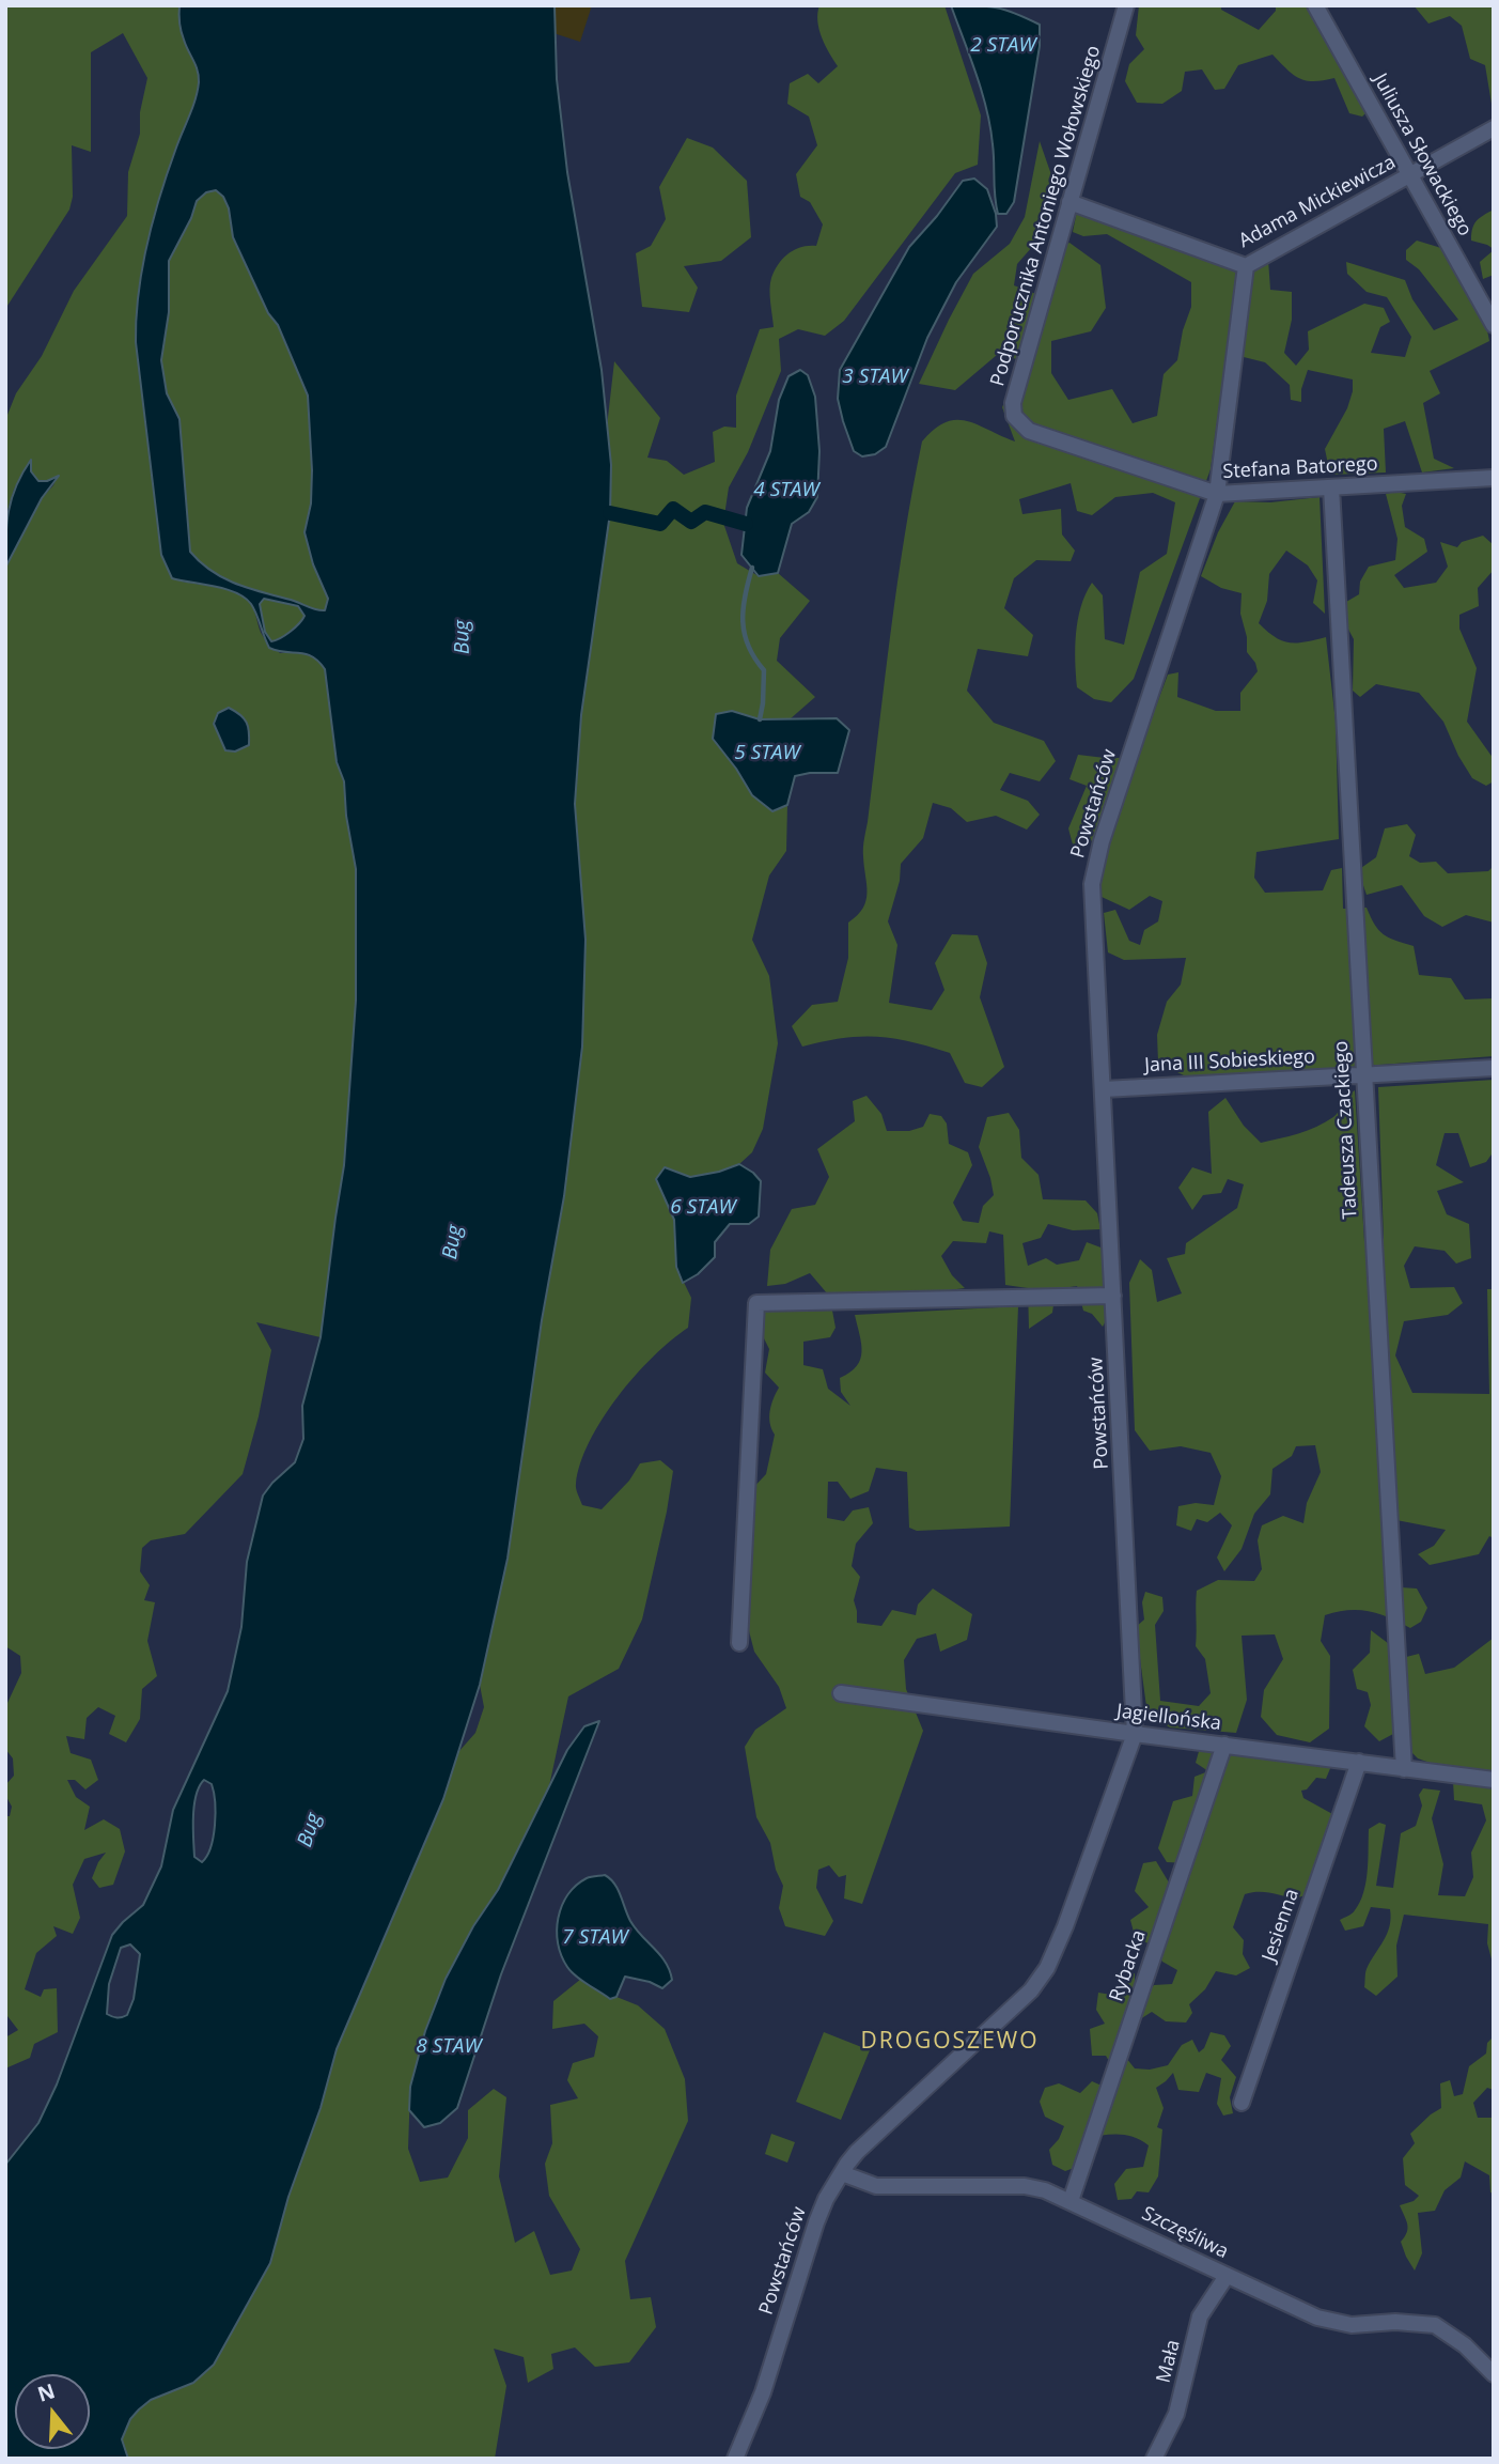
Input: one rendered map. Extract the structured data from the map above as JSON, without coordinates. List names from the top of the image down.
{
  "streets": {
    "street": [
      "Juliusza Słowackiego",
      "Adama Mickiewicza",
      "Podporucznika Antoniego Wołowskiego",
      "Stefana Batorego",
      "Powstańców",
      "Jana III Sobieskiego",
      "Tadeusza Czackiego",
      "Jagiellońska",
      "Jesienna",
      "Rybacka",
      "Szczęśliwa",
      "Mała"
    ]
  },
  "crossings": [
    ["Juliusza Słowackiego", "Adama Mickiewicza"],
    ["Adama Mickiewicza", "Podporucznika Antoniego Wołowskiego"],
    ["Adama Mickiewicza", "Powstańców"],
    ["Podporucznika Antoniego Wołowskiego", "Stefana Batorego"],
    ["Stefana Batorego", "Powstańców"],
    ["Stefana Batorego", "Tadeusza Czackiego"],
    ["Powstańców", "Jana III Sobieskiego"],
    ["Powstańców", "Jagiellońska"],
    ["Powstańców", "Szczęśliwa"],
    ["Jana III Sobieskiego", "Tadeusza Czackiego"],
    ["Tadeusza Czackiego", "Jagiellońska"],
    ["Jagiellońska", "Jesienna"],
    ["Jagiellońska", "Rybacka"],
    ["Rybacka", "Szczęśliwa"],
    ["Szczęśliwa", "Mała"]
  ],
  "districts": ["DROGOSZEWO"],
  "water": [
    "2 STAW",
    "3 STAW",
    "4 STAW",
    "Bug",
    "5 STAW",
    "6 STAW",
    "7 STAW",
    "8 STAW"
  ],
  "north": "top"
}
